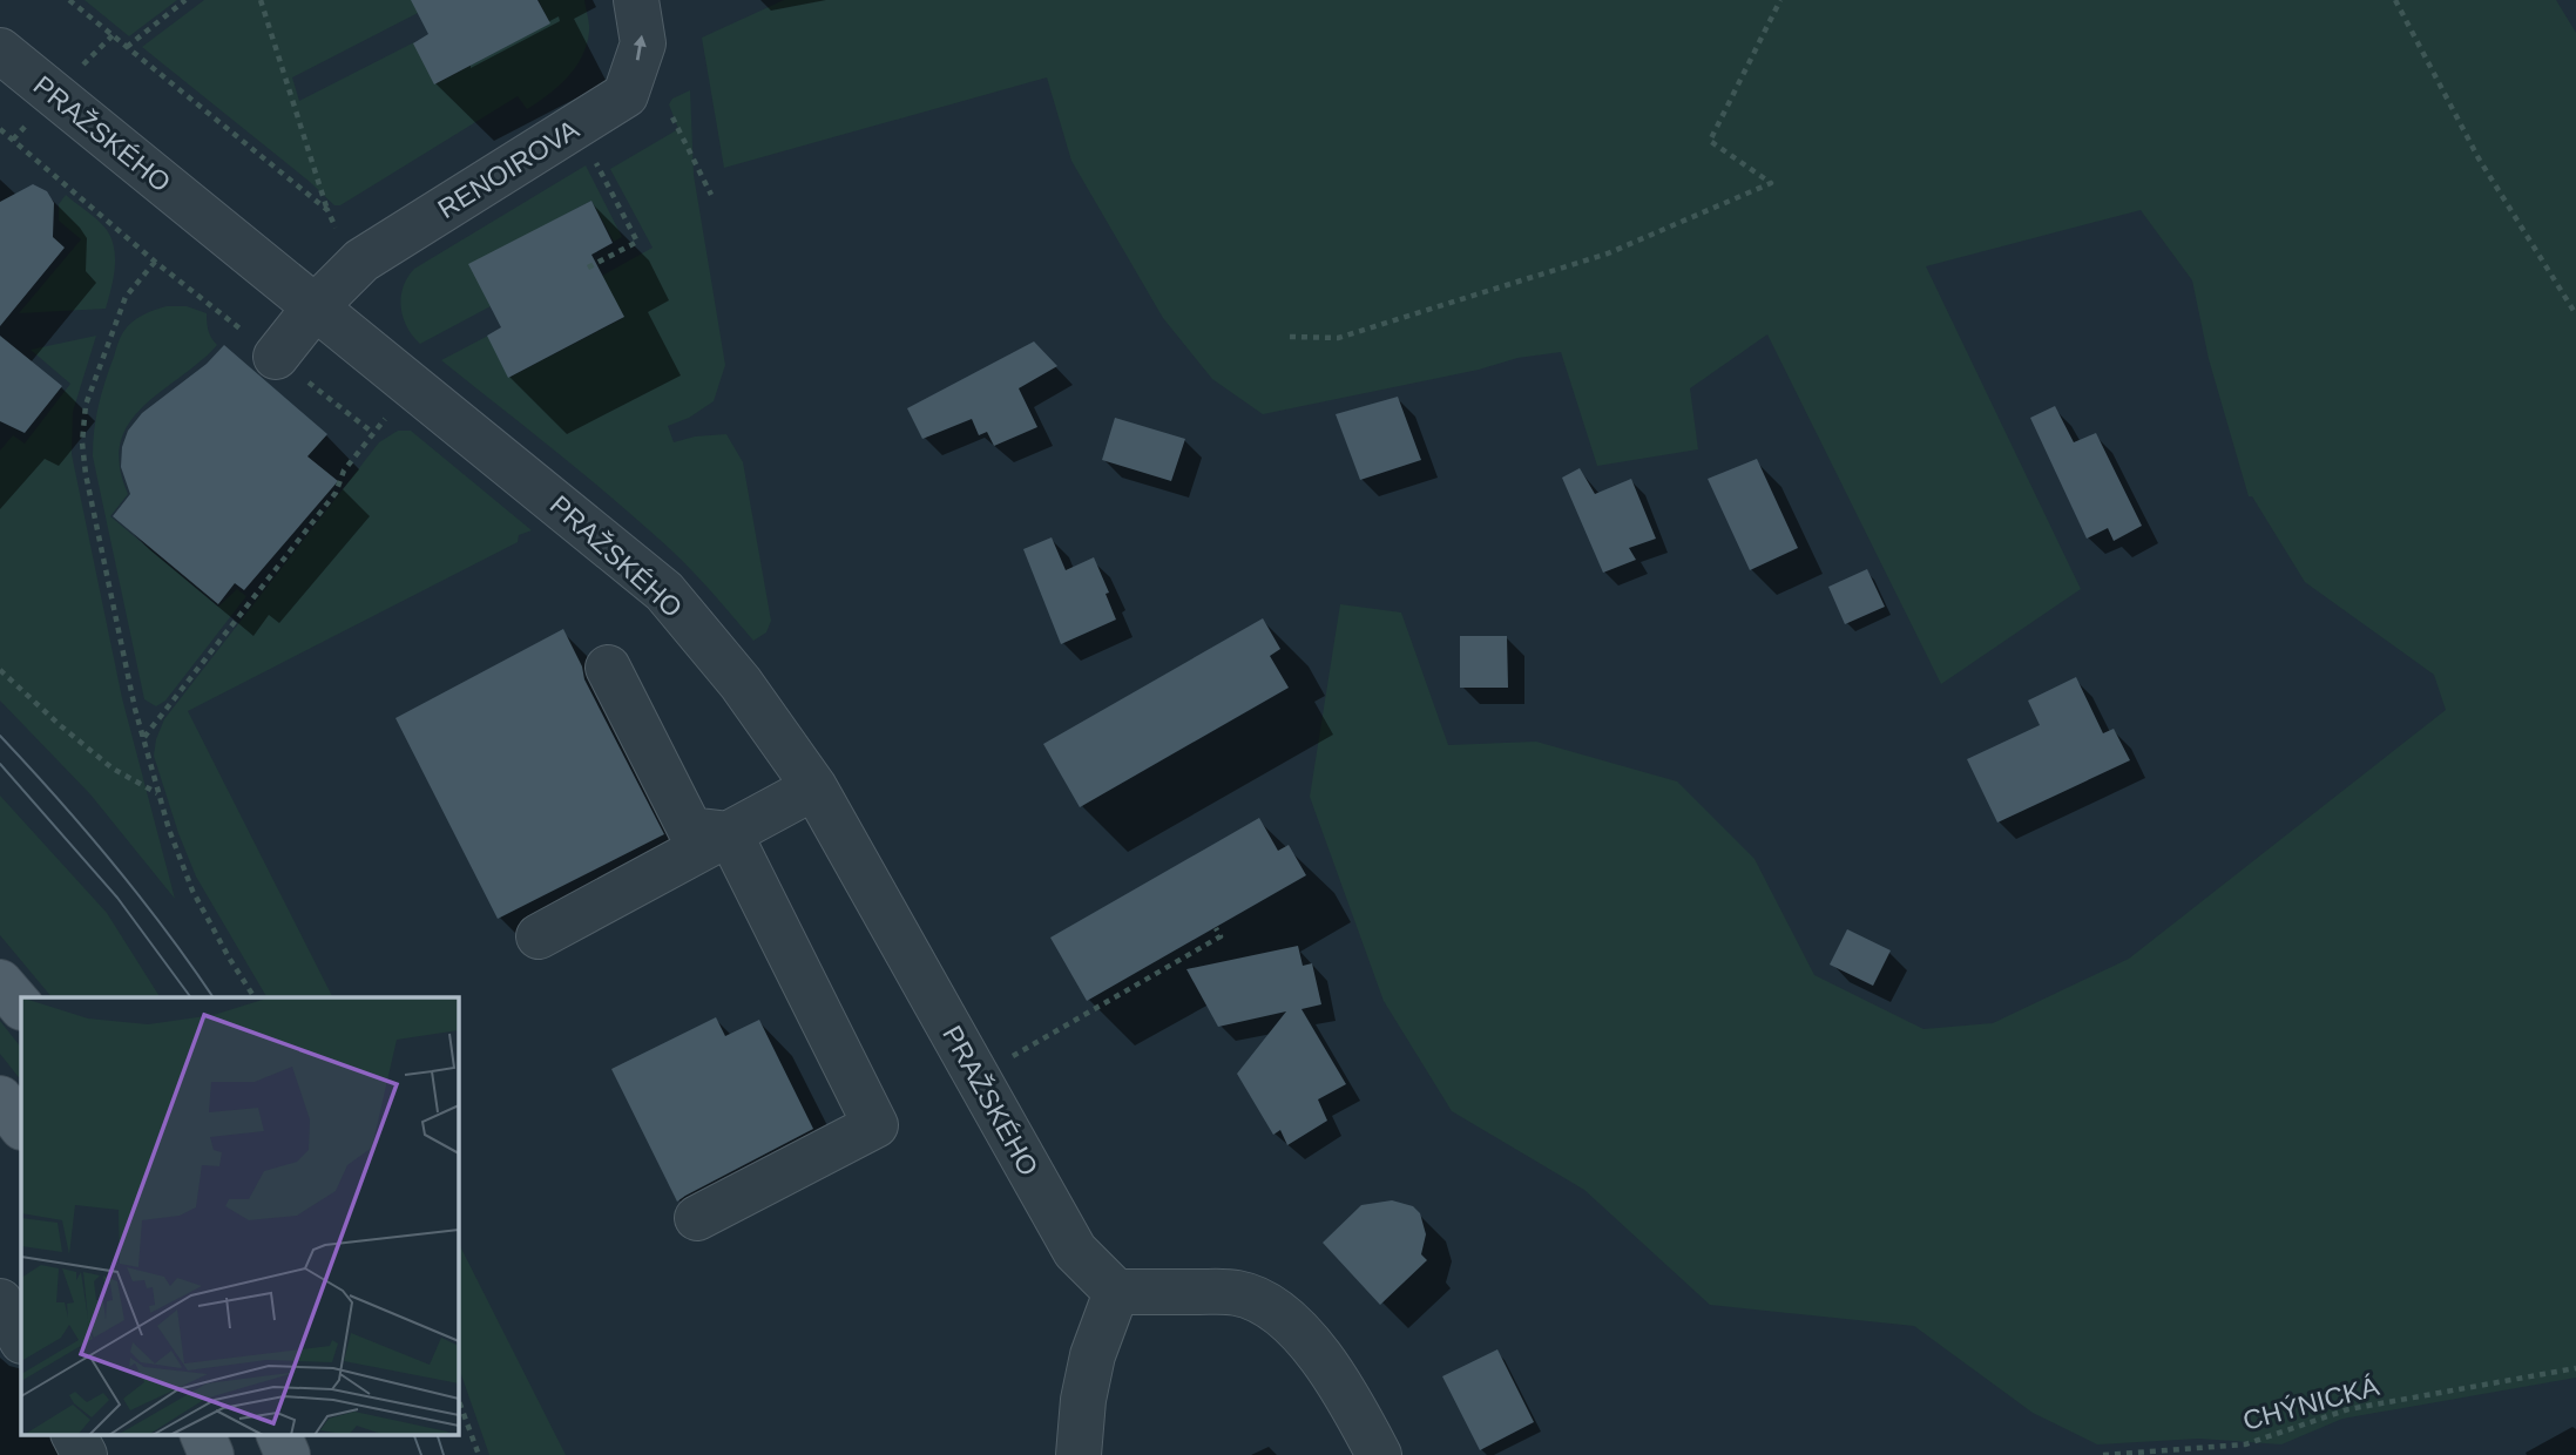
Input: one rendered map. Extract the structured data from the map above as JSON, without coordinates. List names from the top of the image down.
{
  "streets": {
    "street": ["PRAŽSKÉHO", "RENOIROVA"],
    "path": ["CHÝNICKÁ"]
  },
  "crossings": [
    ["PRAŽSKÉHO", "RENOIROVA"]
  ],
  "one_way": ["RENOIROVA"]
}
